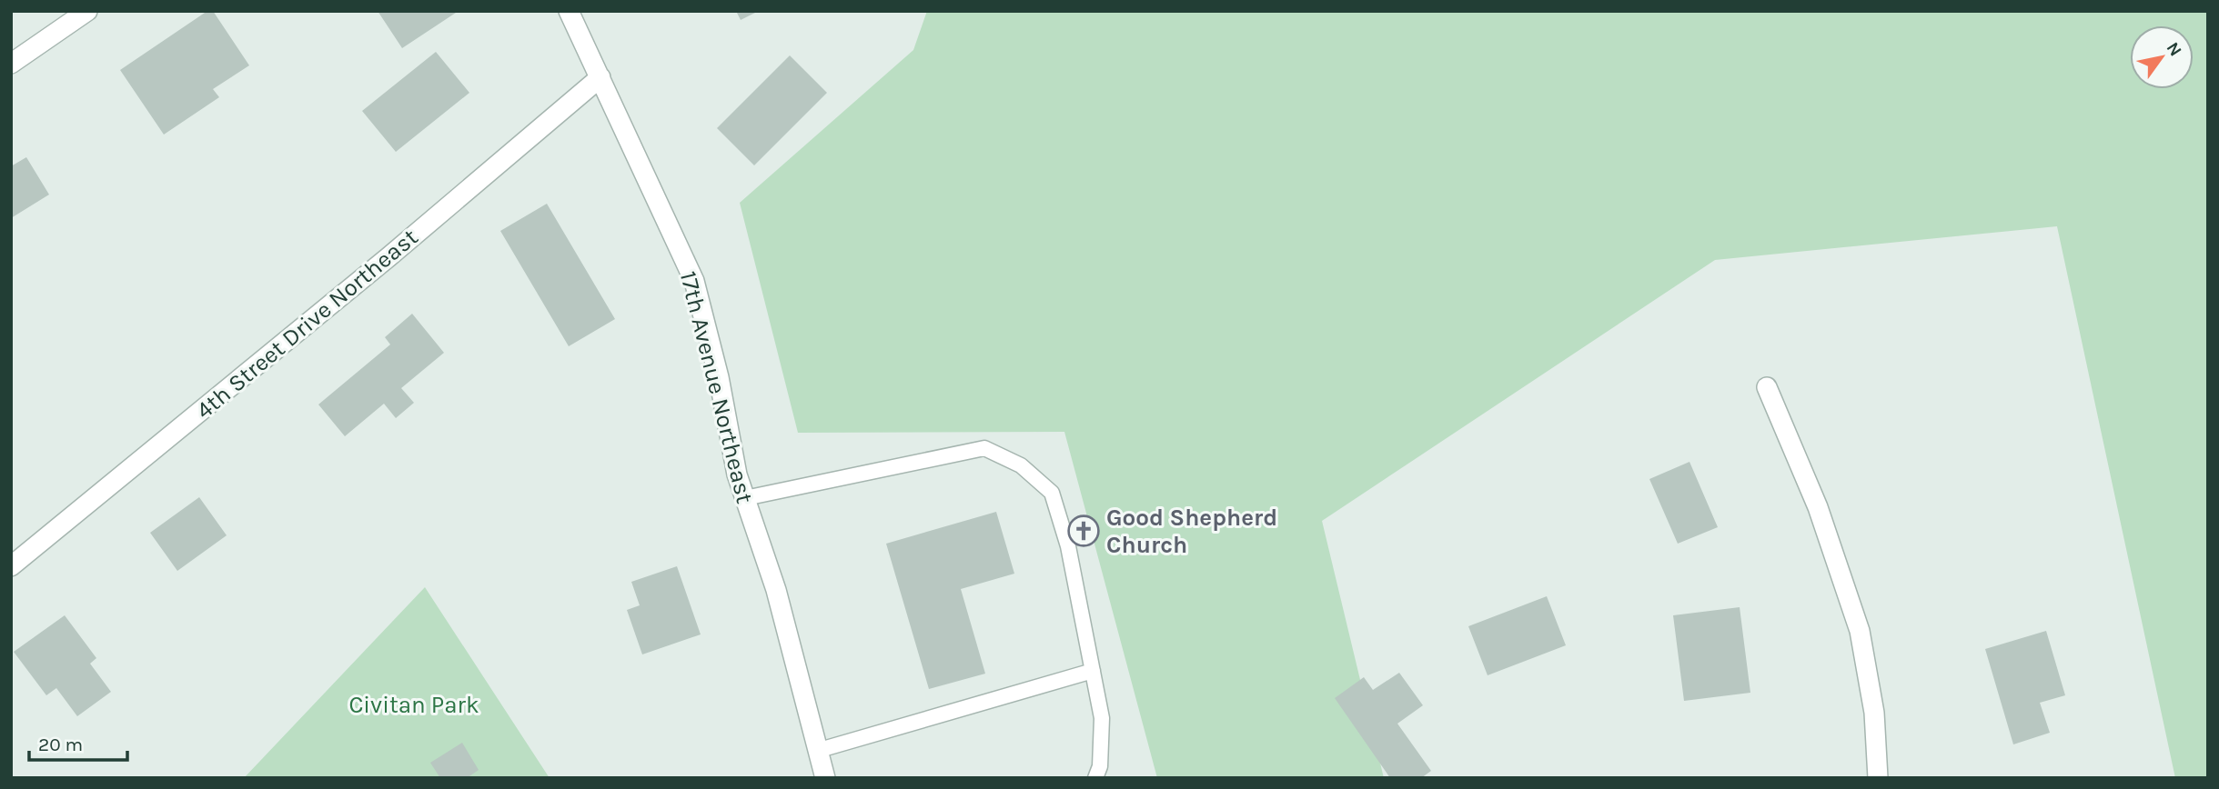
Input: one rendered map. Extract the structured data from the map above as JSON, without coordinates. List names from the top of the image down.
{
  "streets": {
    "street": ["4th Street Drive Northeast", "17th Avenue Northeast"]
  },
  "crossings": [
    ["4th Street Drive Northeast", "17th Avenue Northeast"]
  ],
  "parks": ["Civitan Park"],
  "places": {
    "church": ["Good Shepherd Church"]
  },
  "scale_bar": "20 m",
  "north": "top right"
}
